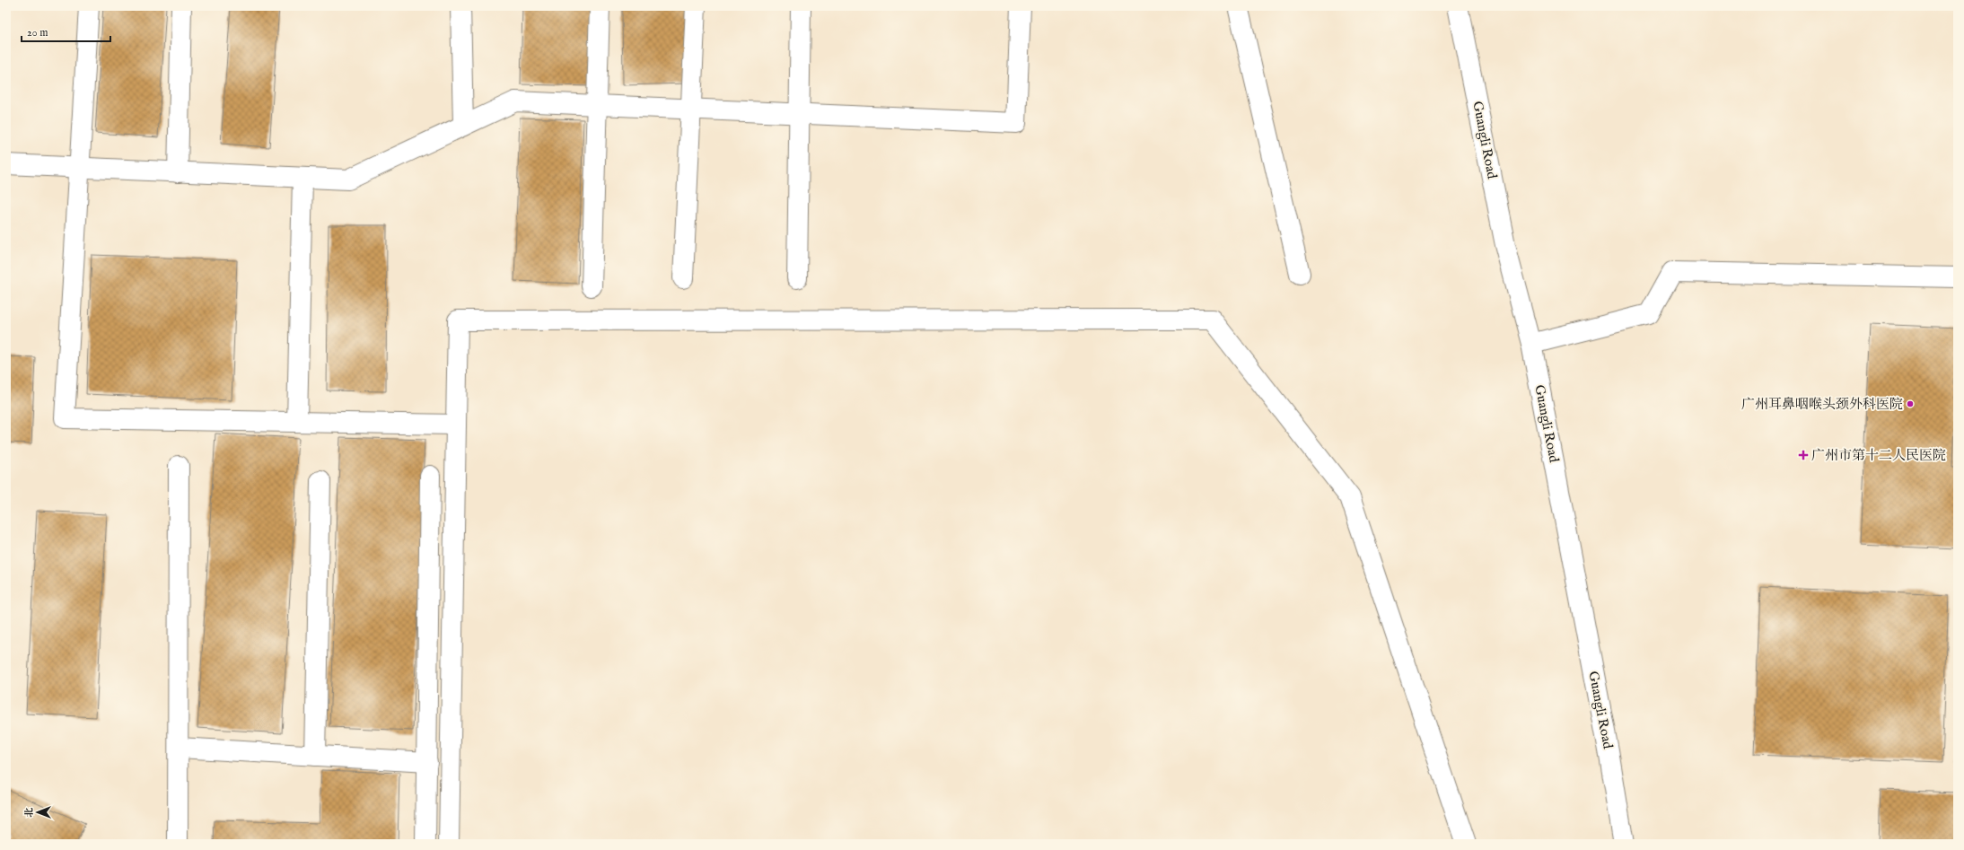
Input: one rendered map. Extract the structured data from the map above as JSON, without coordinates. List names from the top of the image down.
{
  "streets": {
    "street": ["Guangli Road"]
  },
  "places": {
    "other": ["广州耳鼻咽喉头颈外科医院"],
    "health": ["广州市第十二人民医院"]
  },
  "scale_bar": "20 m",
  "north": "left"
}
